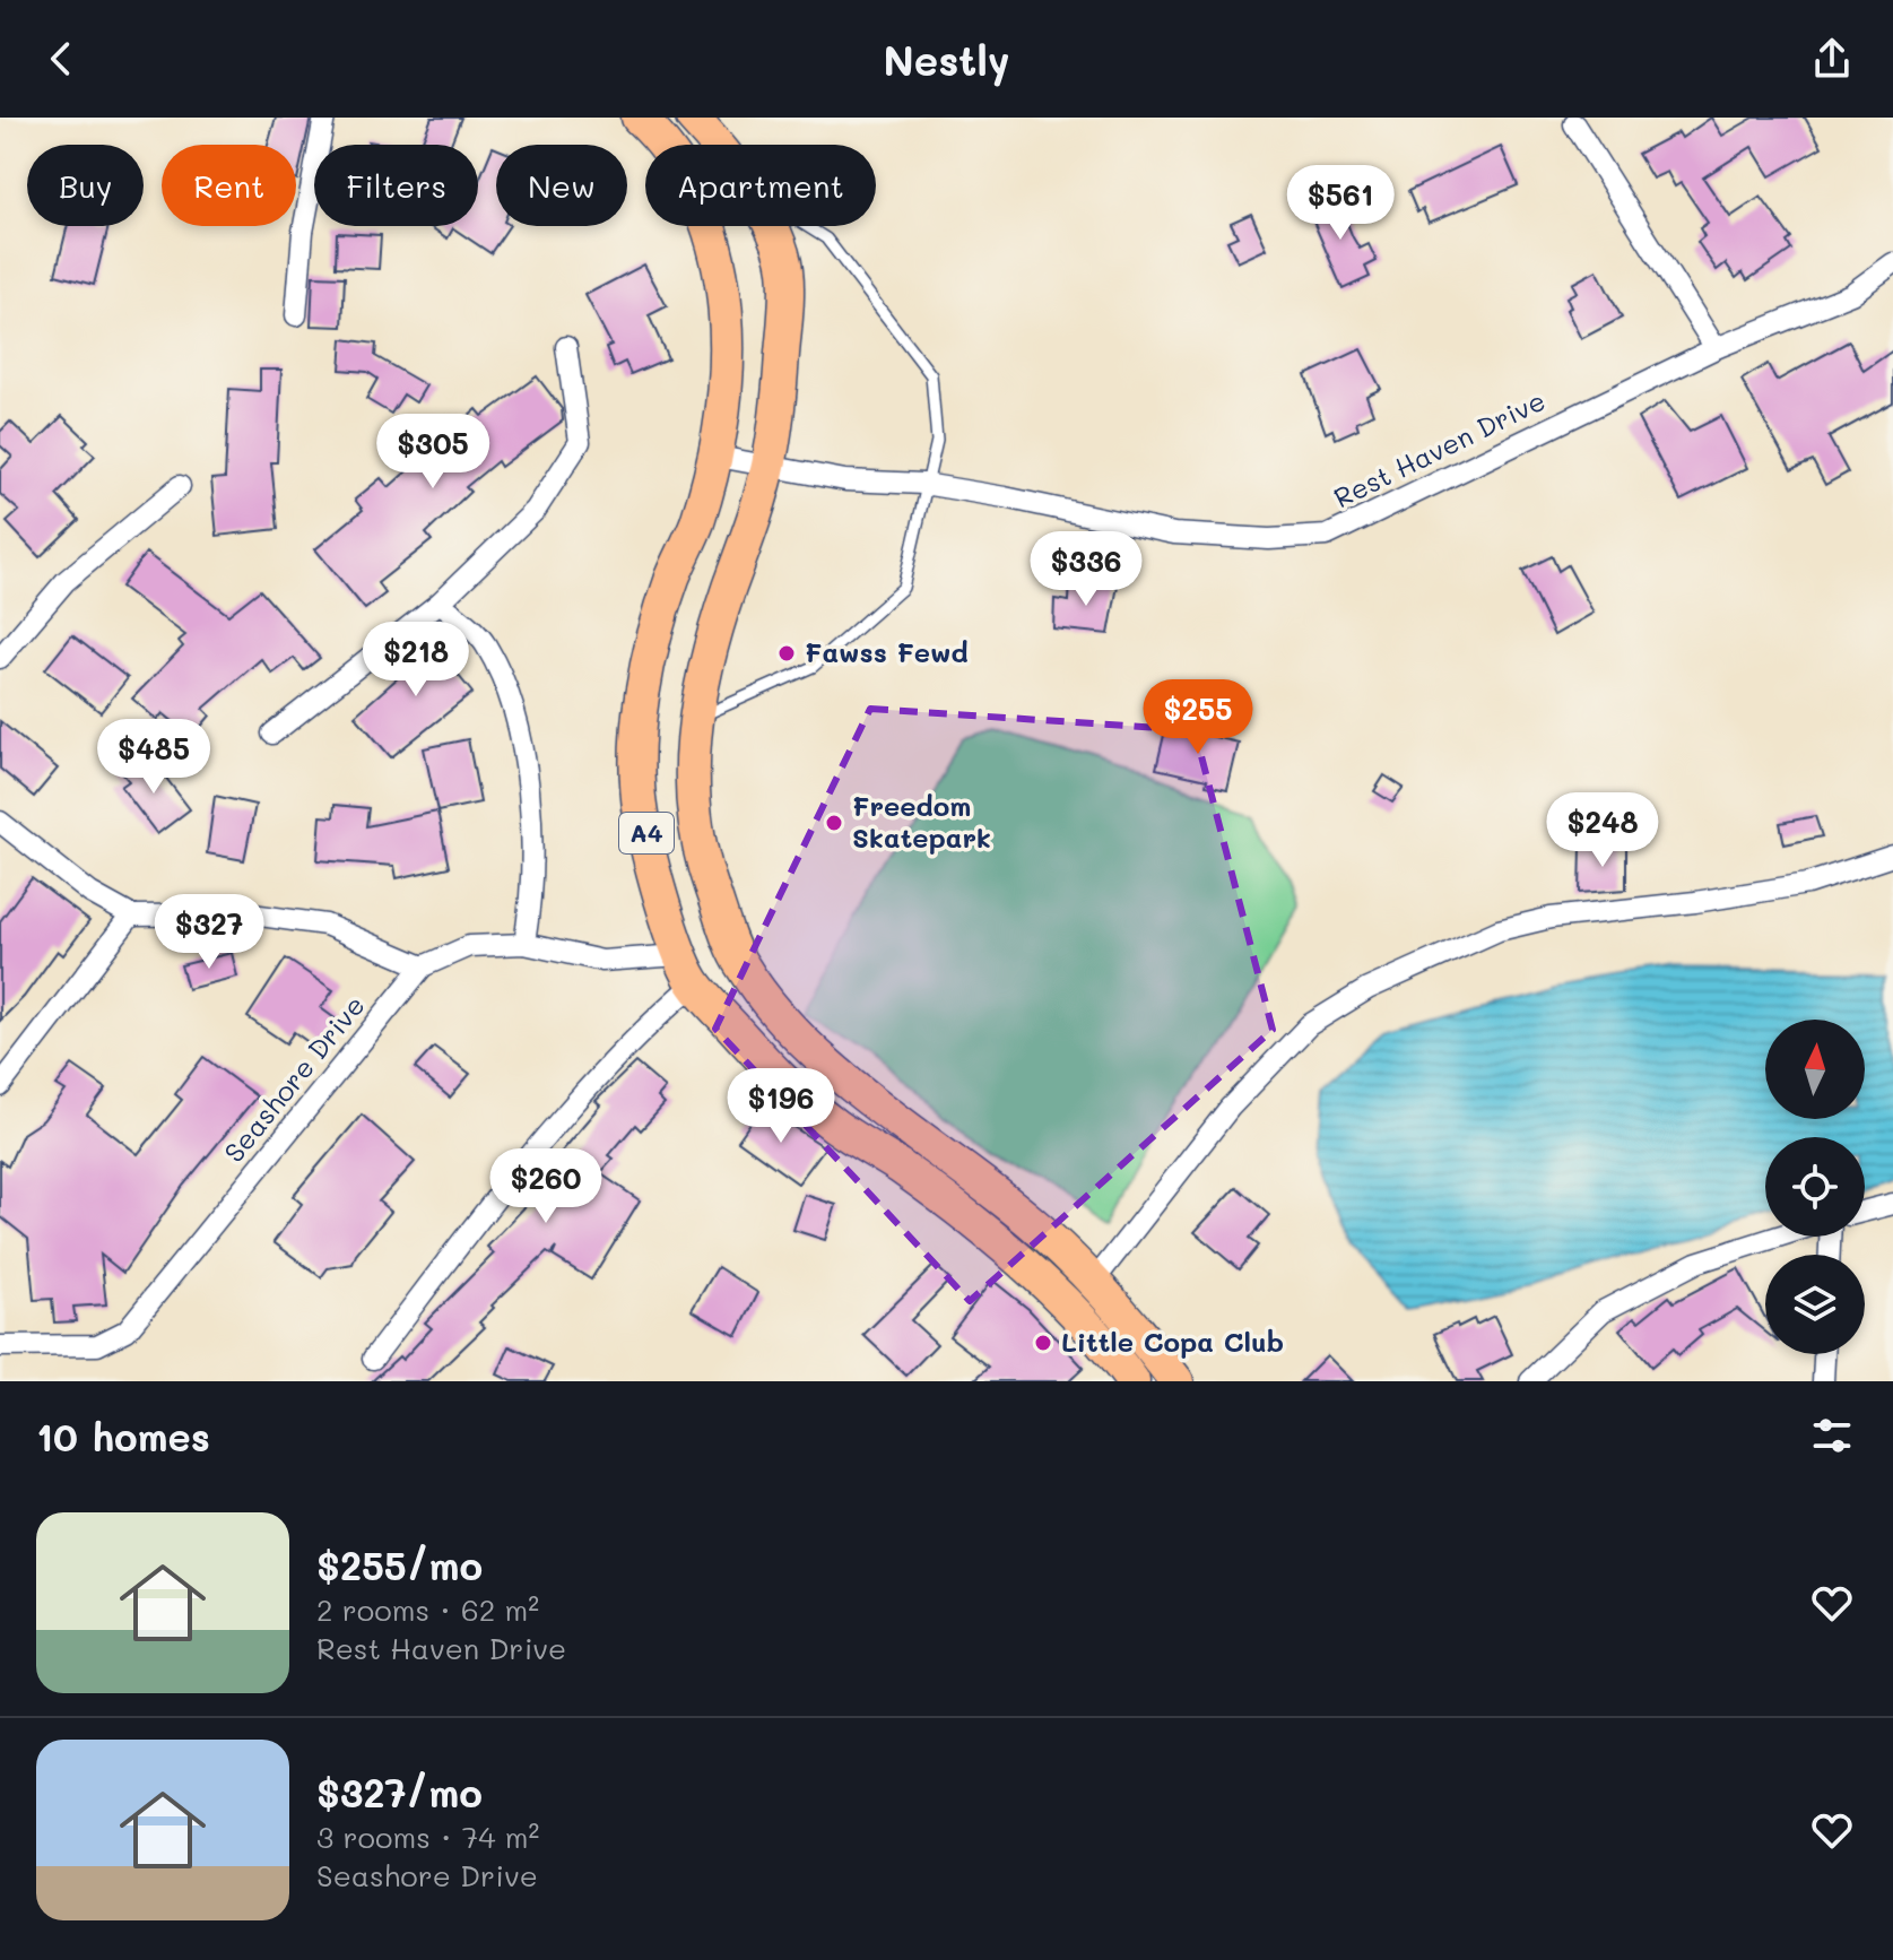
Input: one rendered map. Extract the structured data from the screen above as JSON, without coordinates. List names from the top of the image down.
{
  "streets": {
    "highway": ["A4"],
    "street": ["Rest Haven Drive", "Seashore Drive"]
  },
  "crossings": [
    ["Rest Haven Drive", "A4"],
    ["A4", "Seashore Drive"]
  ],
  "places": ["Fawss Fewd", "Freedom Skatepark", "Little Copa Club"],
  "north": "top",
  "page": {
    "header": "Nestly",
    "chip": [
      "Buy",
      "Rent",
      "Filters",
      "New",
      "Apartment"
    ],
    "price": [
      "$561",
      "$305",
      "$336",
      "$218",
      "$255",
      "$485",
      "$248",
      "$327",
      "$196",
      "$260"
    ],
    "heading": "10 homes",
    "list": [
      {
        "name": "$255/mo",
        "note": "2 rooms · 62 m² · Rest Haven Drive"
      },
      {
        "name": "$327/mo",
        "note": "3 rooms · 74 m² · Seashore Drive"
      }
    ]
  }
}
